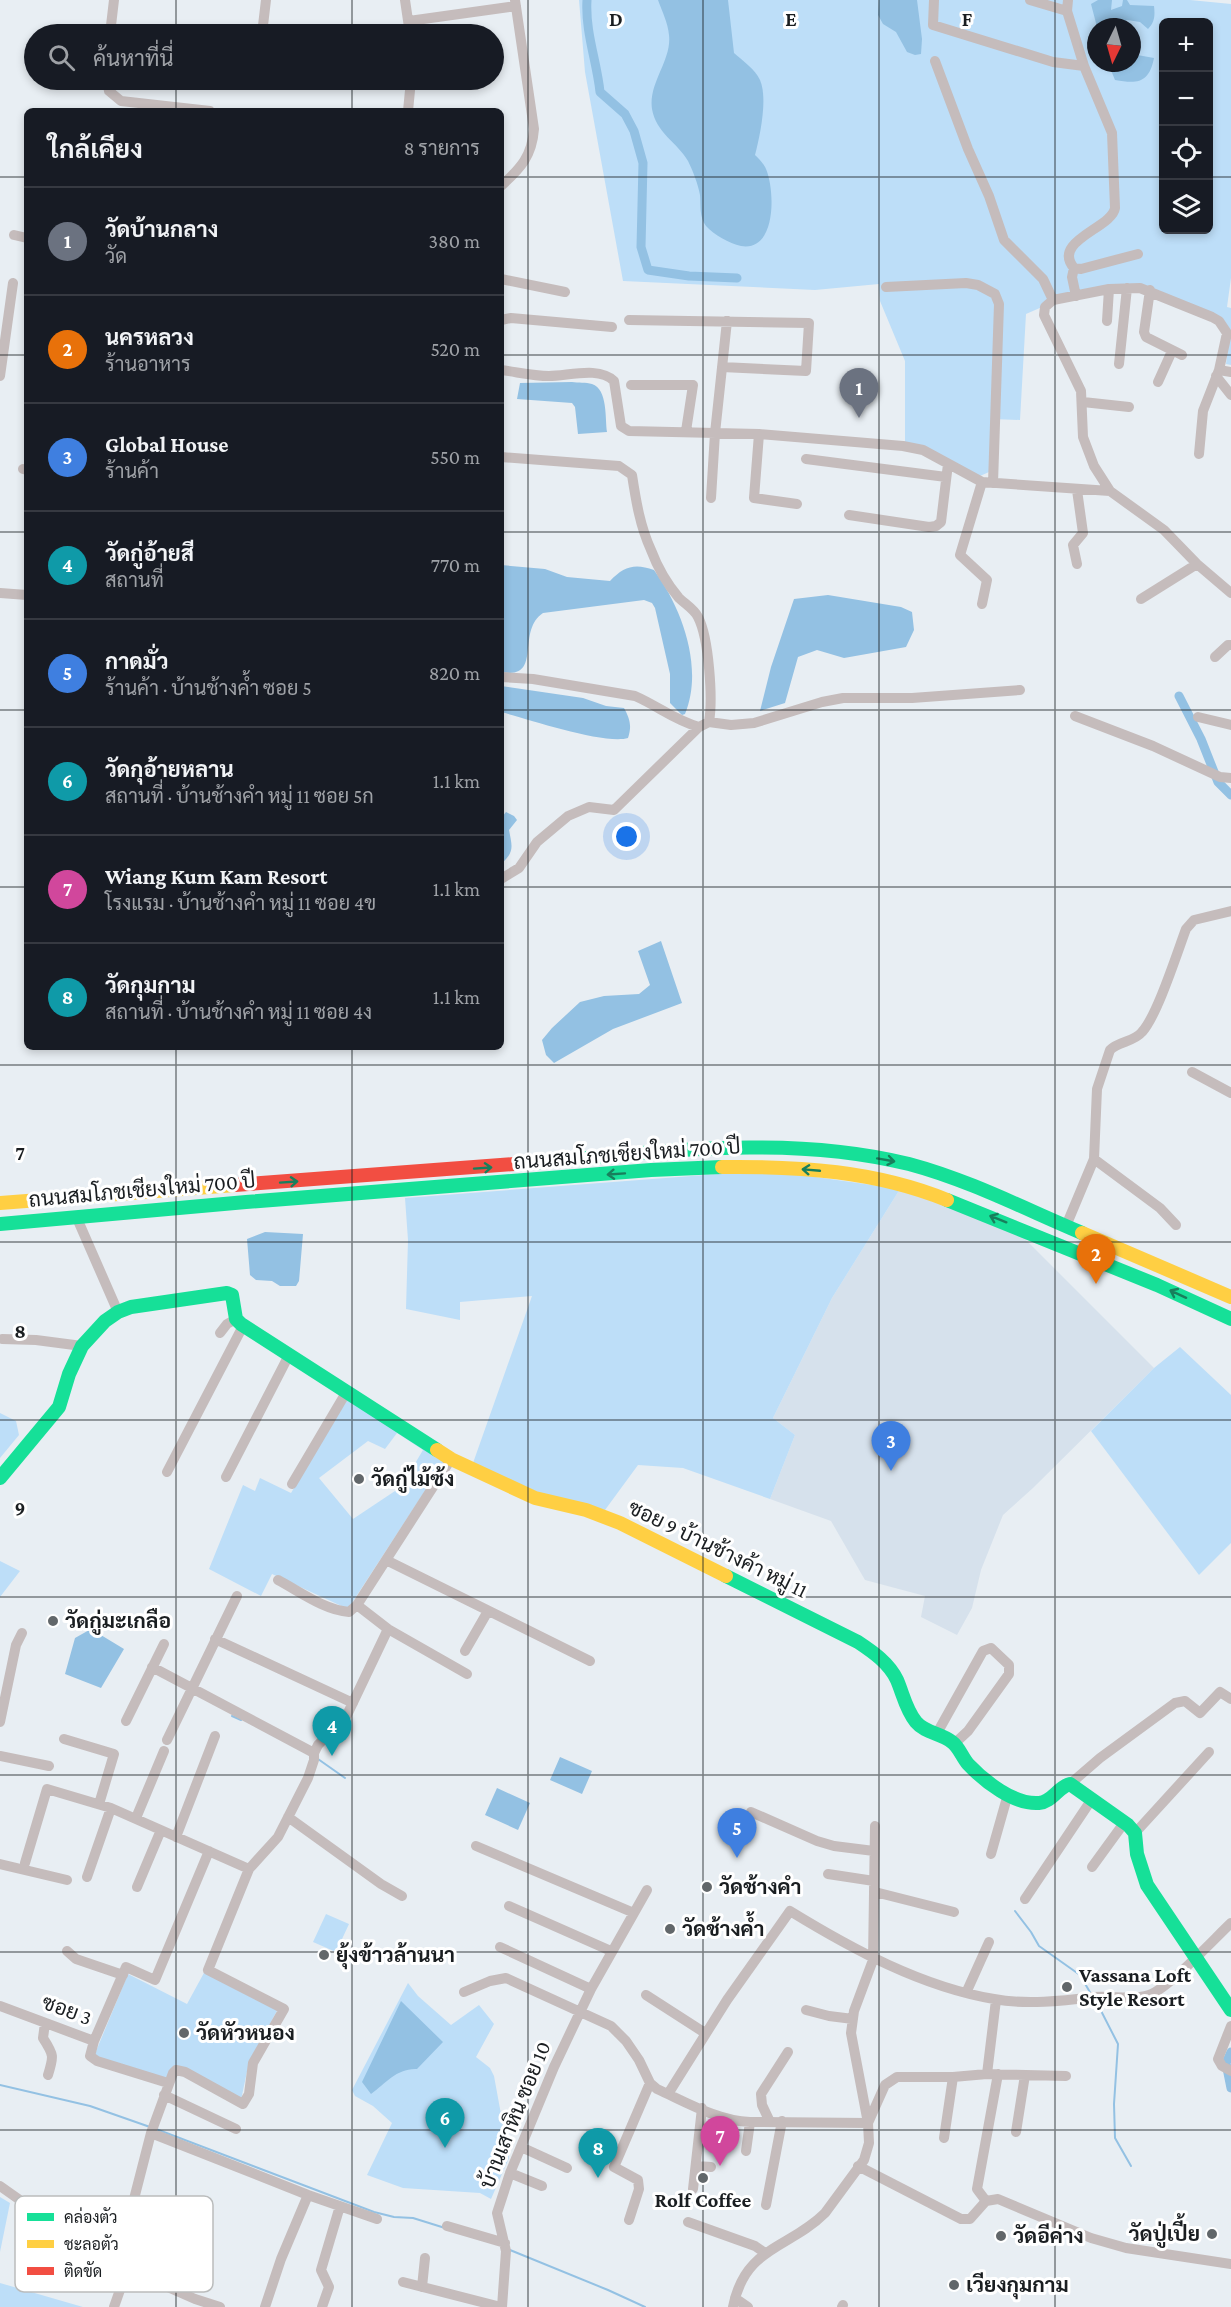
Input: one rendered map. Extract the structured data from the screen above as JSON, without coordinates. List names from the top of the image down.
{
  "streets": {
    "main road": ["ถนนสมโภชเชียงใหม่ 700 ปี", "ซอย 9 บ้านช้างค้า หมู่ 11"],
    "street": ["ซอย 3", "บ้านเสาหิน ซอย 10"]
  },
  "places": [
    "วัดกู่ไม้ซ้ง",
    "วัดกู่มะเกลือ",
    "วัดช้างคำ",
    "วัดช้างค้ำ",
    "ยุ้งข้าวล้านนา",
    "Vassana Loft Style Resort",
    "วัดหัวหนอง",
    "Rolf Coffee",
    "วัดปู่เปี้ย",
    "วัดอีค่าง",
    "เวียงกุมกาม"
  ],
  "legend": ["คล่องตัว", "ชะลอตัว", "ติดขัด"],
  "north": "bottom",
  "page": {
    "map_buttons": ["+", "−"],
    "search": "ค้นหาที่นี่",
    "heading": ["ใกล้เคียง", "8 รายการ"],
    "list": [
      {
        "mark": "1",
        "name": "วัดบ้านกลาง",
        "note": "วัด",
        "value": "380 m"
      },
      {
        "mark": "2",
        "name": "นครหลวง",
        "note": "ร้านอาหาร",
        "value": "520 m"
      },
      {
        "mark": "3",
        "name": "Global House",
        "note": "ร้านค้า",
        "value": "550 m"
      },
      {
        "mark": "4",
        "name": "วัดกู่อ้ายสี",
        "note": "สถานที่",
        "value": "770 m"
      },
      {
        "mark": "5",
        "name": "กาดมั่ว",
        "note": "ร้านค้า · บ้านช้างค้ำ ซอย 5",
        "value": "820 m"
      },
      {
        "mark": "6",
        "name": "วัดกุอ้ายหลาน",
        "note": "สถานที่ · บ้านช้างคำ หมู่ 11 ซอย 5ก",
        "value": "1.1 km"
      },
      {
        "mark": "7",
        "name": "Wiang Kum Kam Resort",
        "note": "โรงแรม · บ้านช้างคำ หมู่ 11 ซอย 4ข",
        "value": "1.1 km"
      },
      {
        "mark": "8",
        "name": "วัดกุมกาม",
        "note": "สถานที่ · บ้านช้างคำ หมู่ 11 ซอย 4ง",
        "value": "1.1 km"
      }
    ],
    "pins": [
      "1",
      "2",
      "3",
      "4",
      "5",
      "6",
      "7",
      "8"
    ]
  },
  "grid": {
    "columns": ["D", "E", "F"],
    "rows": ["7", "8", "9"]
  }
}
